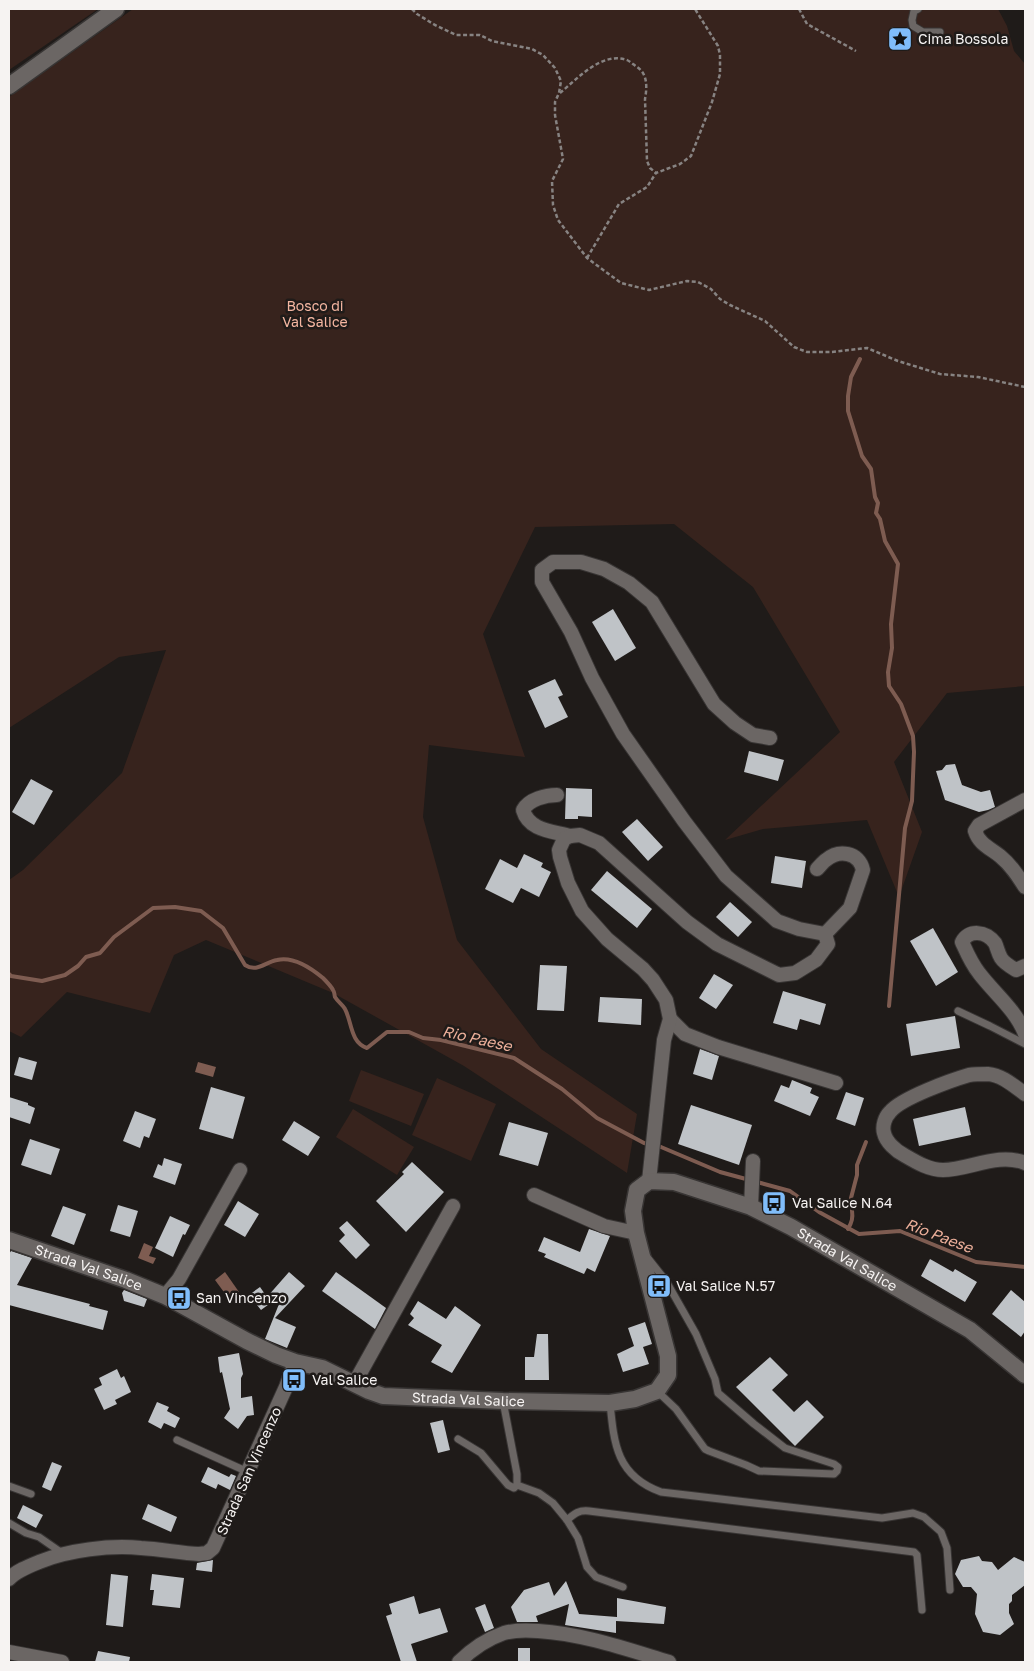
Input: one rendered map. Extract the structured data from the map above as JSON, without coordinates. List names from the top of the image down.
{
  "streets": {
    "street": ["Strada Val Salice", "Strada San Vincenzo"]
  },
  "crossings": [
    ["Strada Val Salice", "Strada San Vincenzo"]
  ],
  "water": ["Rio Paese"],
  "parks": ["Bosco di Val Salice"],
  "places": {
    "place": ["Cima Bossola"],
    "bus stop": [
      "Val Salice N.64",
      "Val Salice N.57",
      "San Vincenzo",
      "Val Salice"
    ]
  }
}
